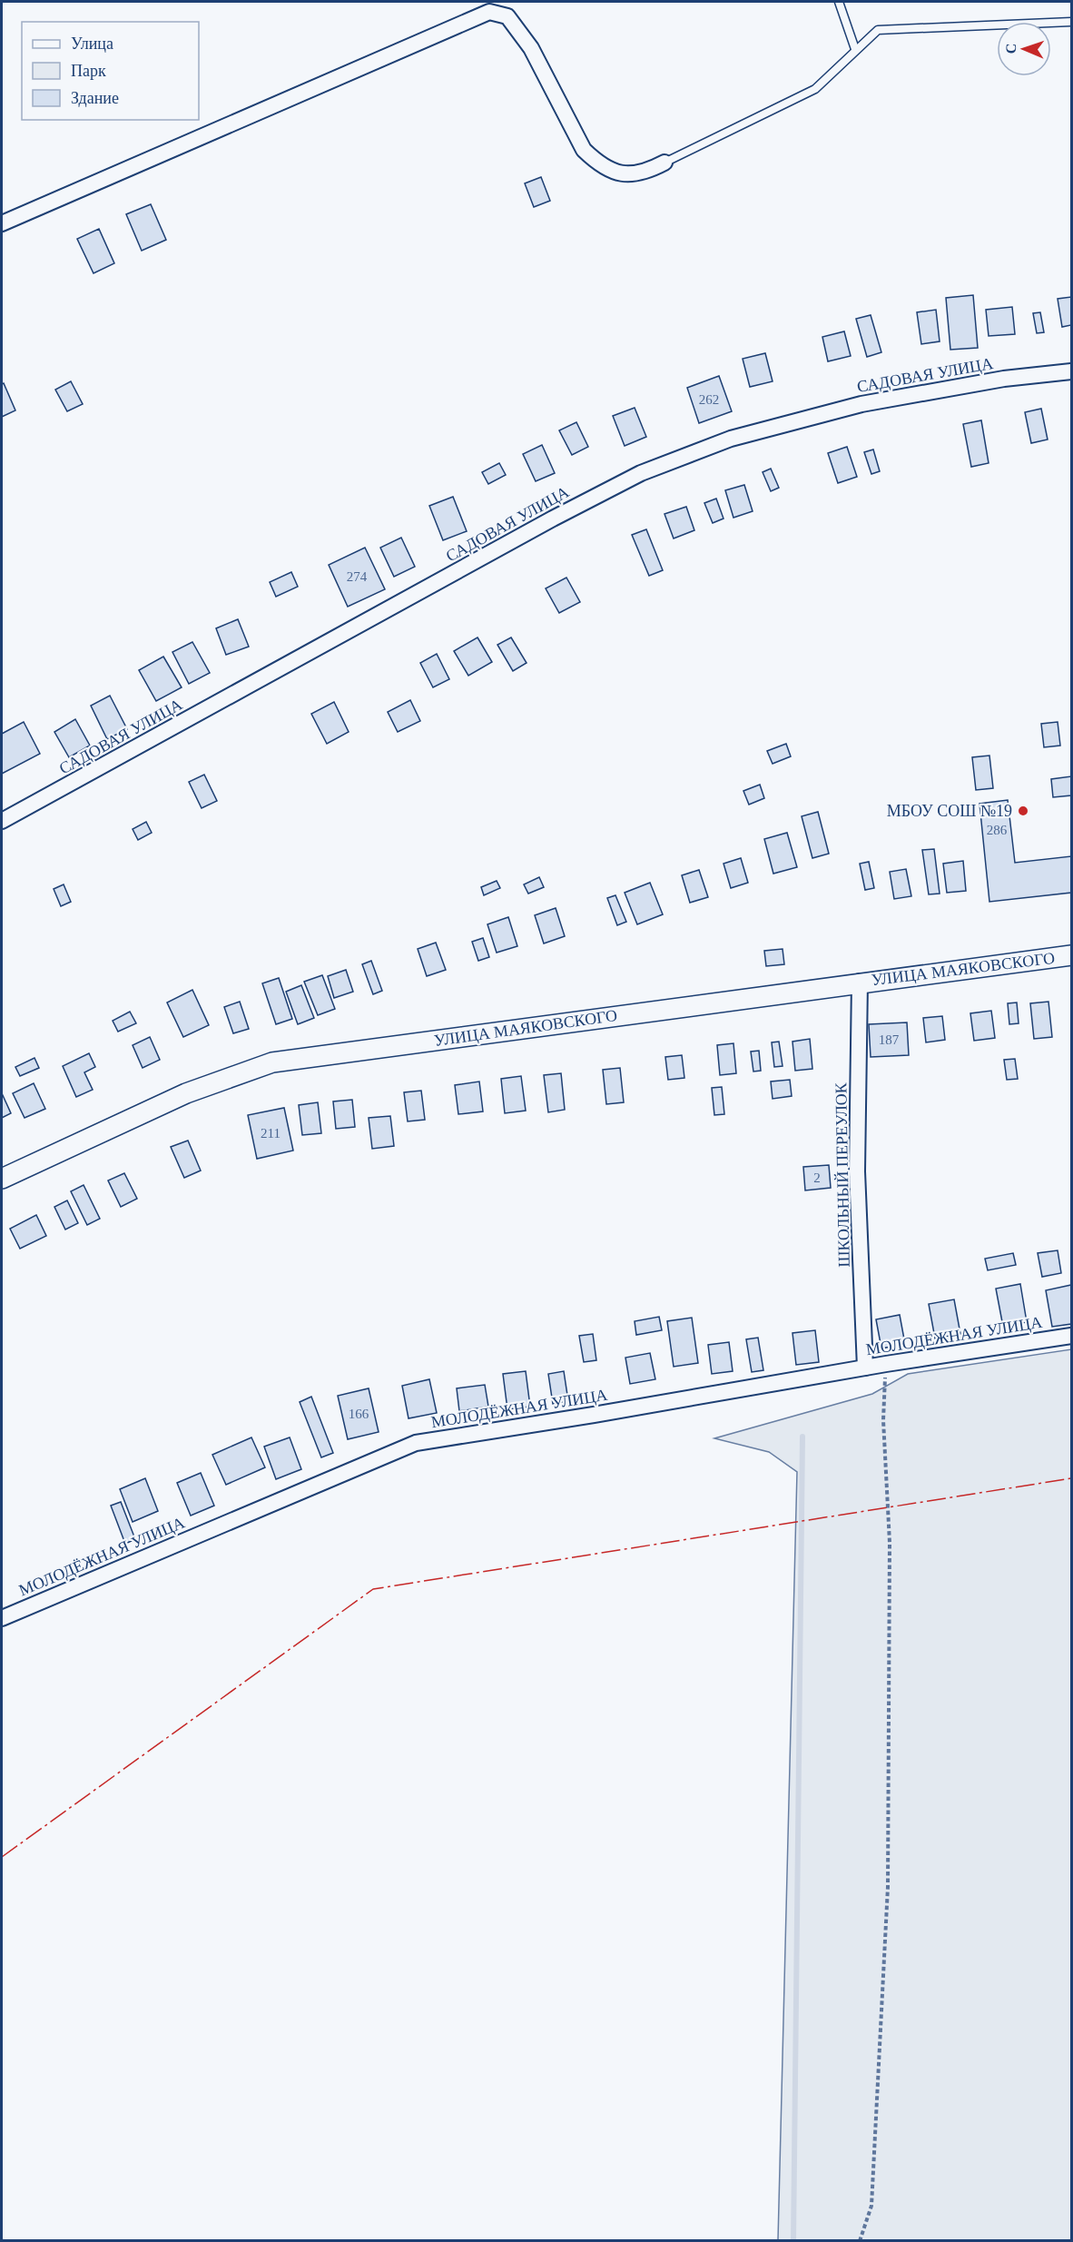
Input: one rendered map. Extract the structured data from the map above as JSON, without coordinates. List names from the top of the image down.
{
  "streets": {
    "street": [
      "САДОВАЯ УЛИЦА",
      "УЛИЦА МАЯКОВСКОГО",
      "ШКОЛЬНЫЙ ПЕРЕУЛОК",
      "МОЛОДЁЖНАЯ УЛИЦА"
    ]
  },
  "crossings": [
    ["УЛИЦА МАЯКОВСКОГО", "ШКОЛЬНЫЙ ПЕРЕУЛОК"],
    ["ШКОЛЬНЫЙ ПЕРЕУЛОК", "МОЛОДЁЖНАЯ УЛИЦА"]
  ],
  "places": ["МБОУ СОШ №19"],
  "house_numbers": [
    "262",
    "274",
    "286",
    "187",
    "211",
    "2",
    "166"
  ],
  "legend": ["Улица", "Парк", "Здание"],
  "north": "left"
}
